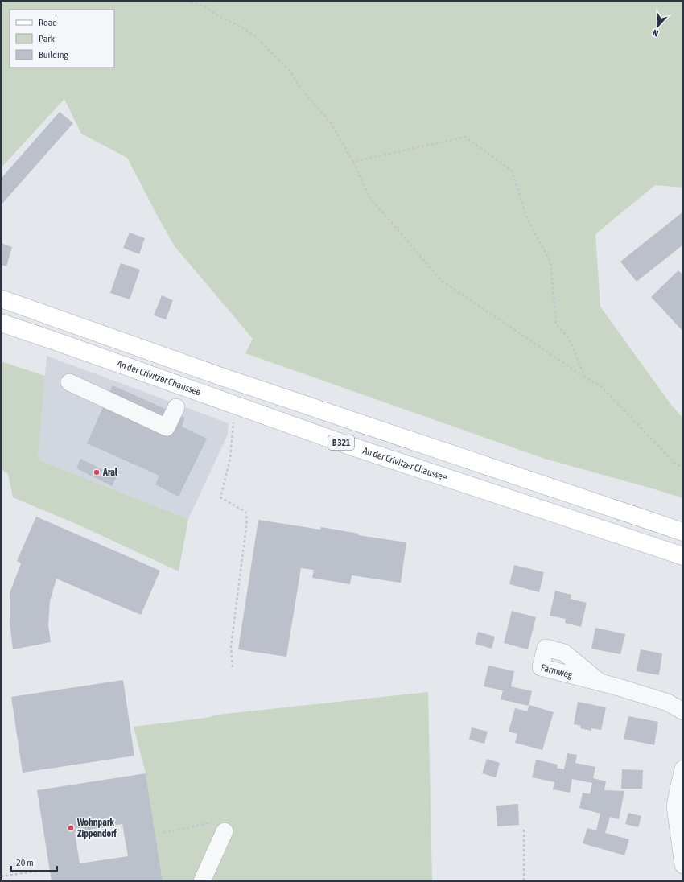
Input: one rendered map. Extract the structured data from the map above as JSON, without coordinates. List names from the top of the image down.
{
  "streets": {
    "main road": ["An der Crivitzer Chaussee", "B 321"]
  },
  "places": ["Aral", "Wohnpark Zippendorf"],
  "legend": ["Road", "Park", "Building"],
  "scale_bar": "20 m",
  "north": "bottom"
}
